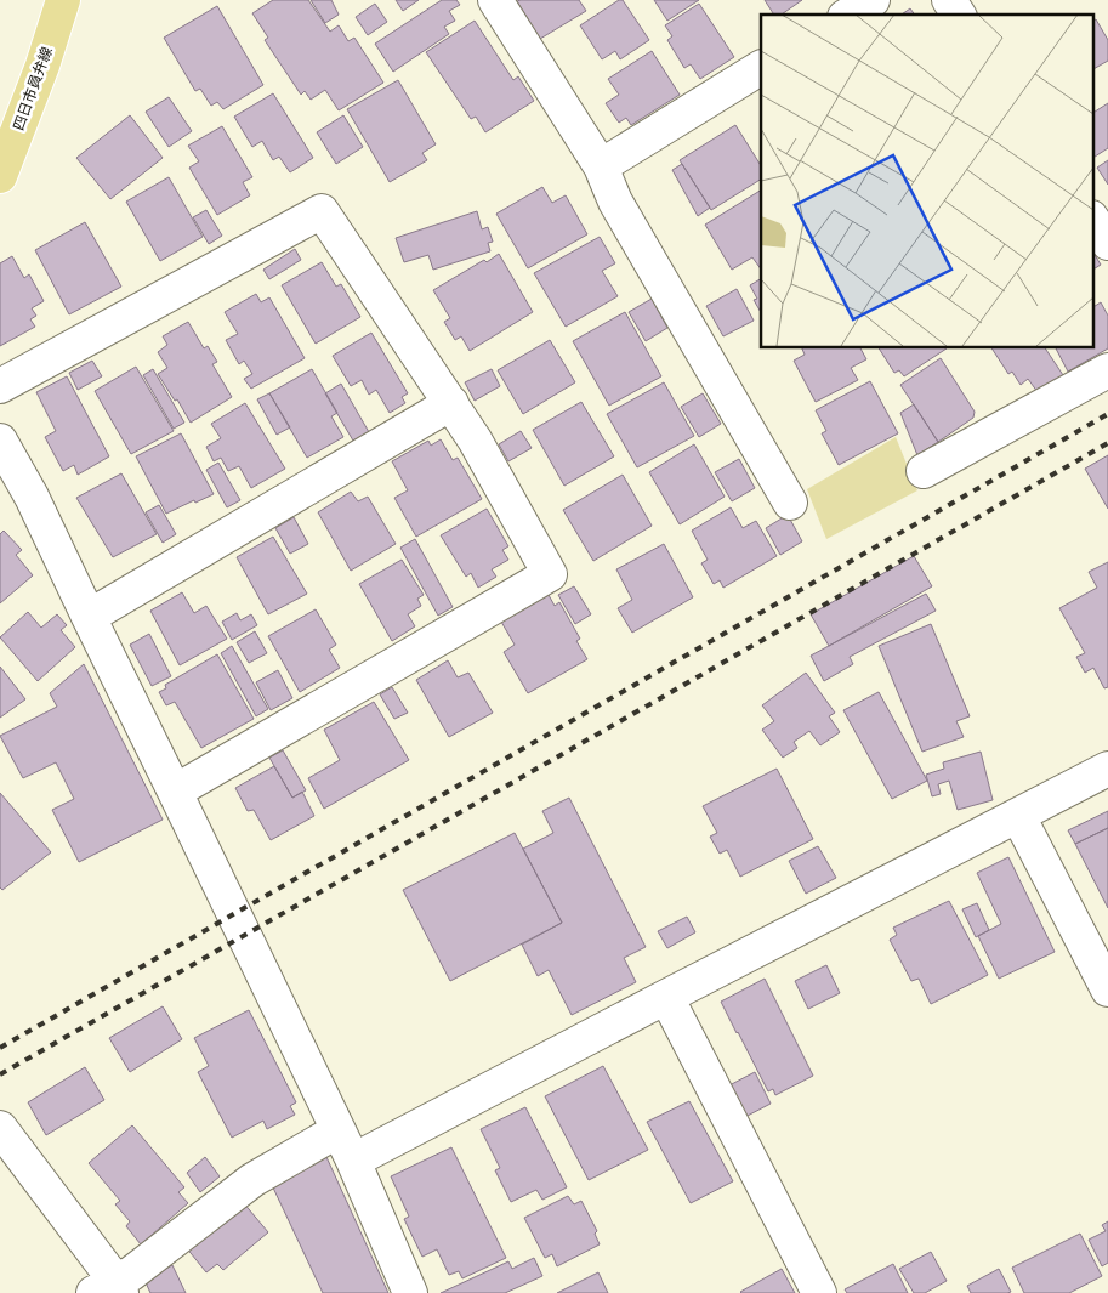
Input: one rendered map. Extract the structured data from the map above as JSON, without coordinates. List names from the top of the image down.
{
  "streets": {
    "main road": ["四日市員弁線"]
  }
}
